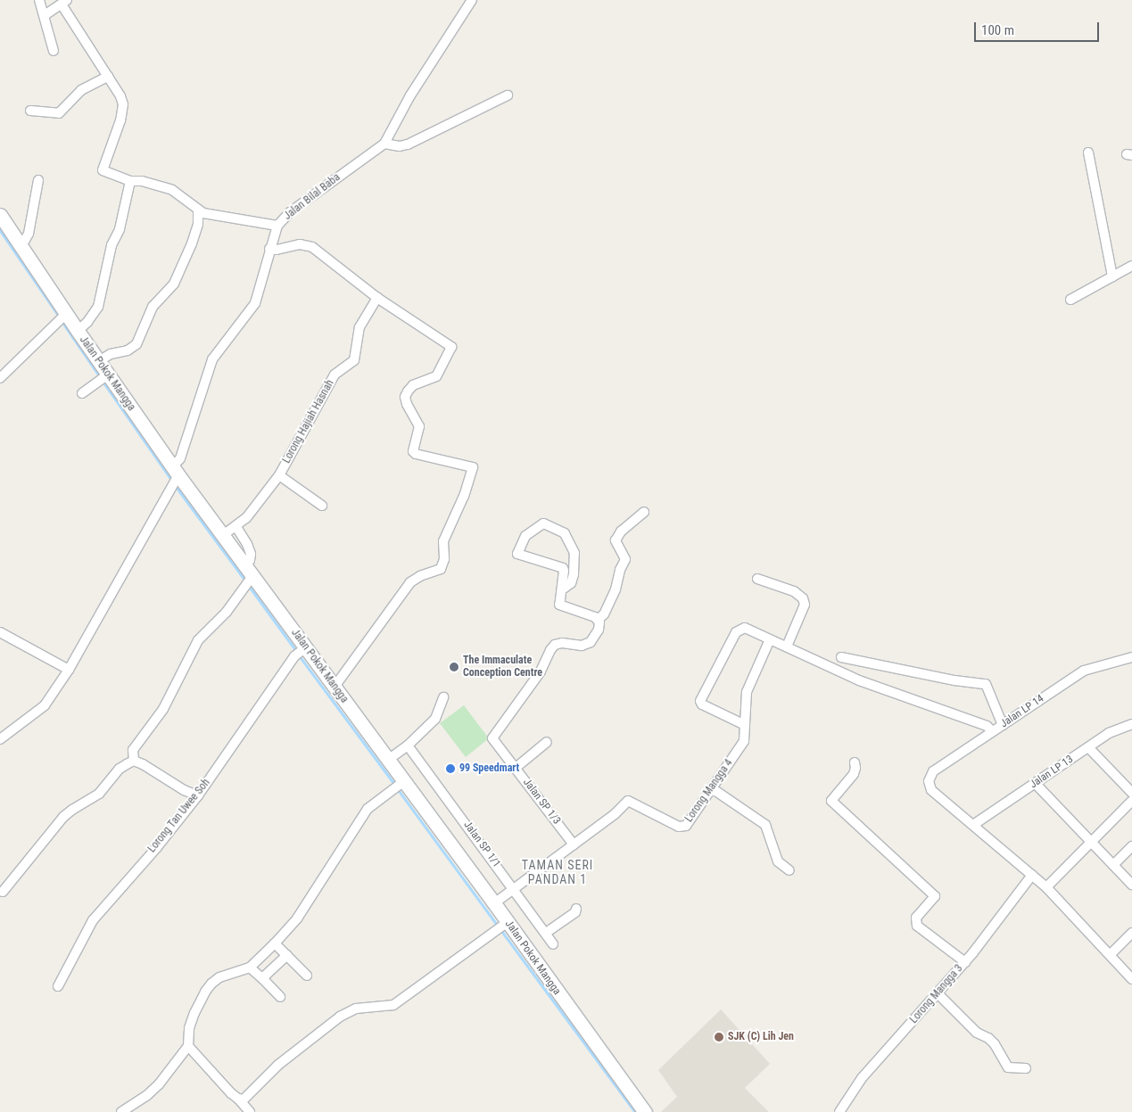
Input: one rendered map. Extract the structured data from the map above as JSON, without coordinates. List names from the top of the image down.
{
  "streets": {
    "main road": ["Jalan Pokok Mangga"],
    "street": [
      "Jalan Bilal Baba",
      "Lorong Hajiah Hasnah",
      "Jalan LP 14",
      "Jalan LP 13",
      "Lorong Mangga 4",
      "Jalan SP 1/3",
      "Lorong Tan Uwee Soh",
      "Jalan SP 1/1",
      "Lorong Mangga 3"
    ]
  },
  "crossings": [
    ["Jalan Bilal Baba", "Jalan Pokok Mangga"],
    ["Jalan Pokok Mangga", "Lorong Hajiah Hasnah"],
    ["Jalan Pokok Mangga", "Lorong Mangga 4"],
    ["Jalan Pokok Mangga", "Lorong Tan Uwee Soh"],
    ["Jalan LP 14", "Jalan LP 13"],
    ["Lorong Mangga 4", "Jalan SP 1/3"],
    ["Lorong Mangga 4", "Jalan SP 1/1"]
  ],
  "districts": ["TAMAN SERI PANDAN 1"],
  "places": ["The Immaculate Conception Centre", "99 Speedmart", "SJK (C) Lih Jen"],
  "scale_bar": "100 m"
}
